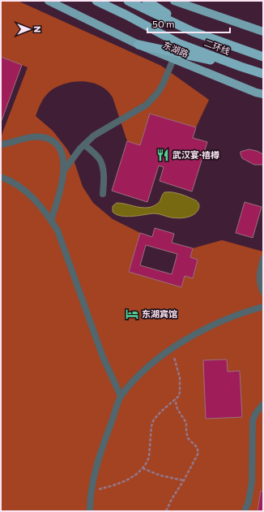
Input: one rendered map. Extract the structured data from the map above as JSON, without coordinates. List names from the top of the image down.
{
  "streets": {
    "highway": ["二环线"],
    "main road": ["东湖路"]
  },
  "places": {
    "restaurant": ["武汉宴·禧樽"],
    "hotel": ["东湖宾馆"]
  },
  "scale_bar": "50 m",
  "north": "right"
}
